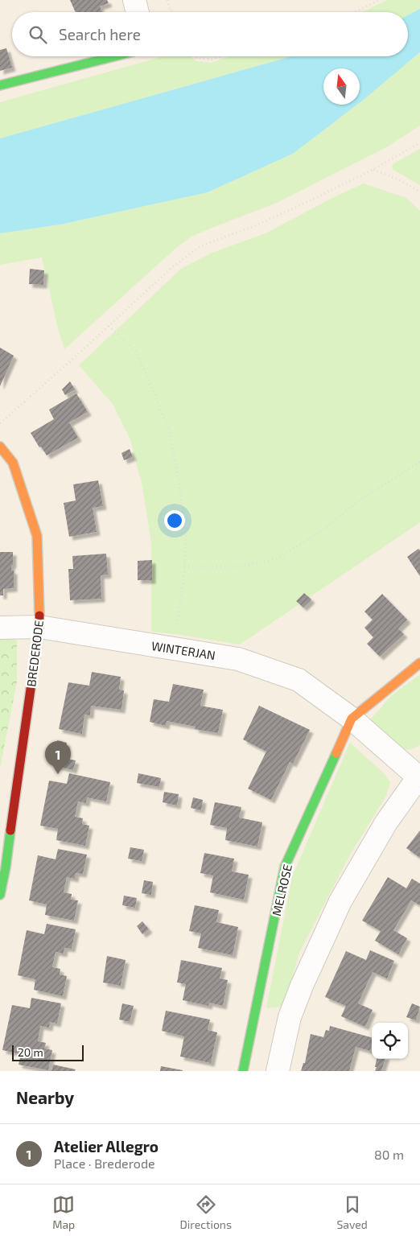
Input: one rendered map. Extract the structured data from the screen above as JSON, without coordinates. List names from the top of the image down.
{
  "streets": {
    "street": ["WINTERJAN", "BREDERODE", "MELROSE"]
  },
  "crossings": [
    ["WINTERJAN", "BREDERODE"],
    ["WINTERJAN", "MELROSE"]
  ],
  "scale_bar": "20 m",
  "north": "top",
  "page": {
    "search": "Search here",
    "pins": "1",
    "scale": "20 m",
    "heading": "Nearby",
    "list": [
      {
        "mark": "1",
        "name": "Atelier Allegro",
        "note": "Place · Brederode",
        "value": "80 m"
      }
    ],
    "nav": ["Map", "Directions", "Saved"]
  }
}
